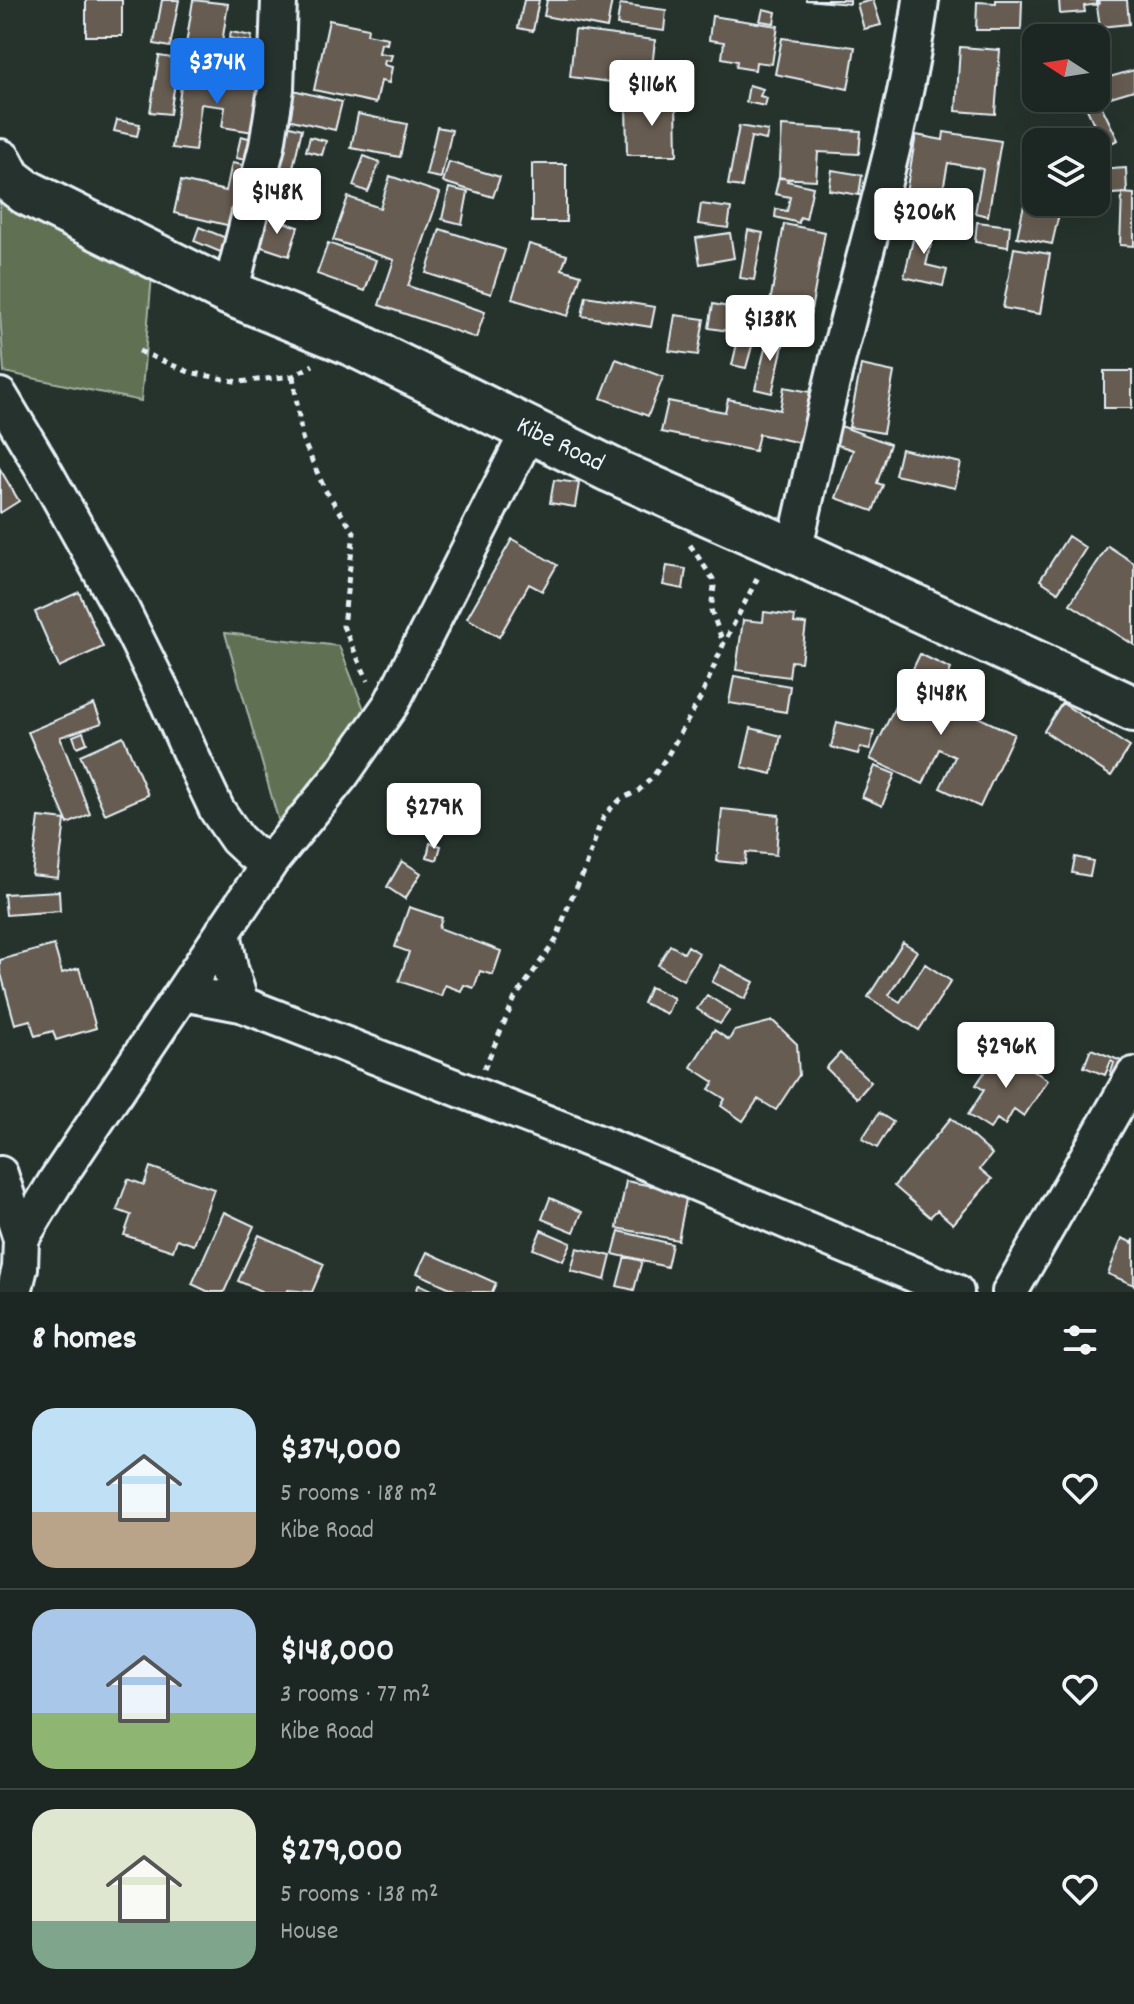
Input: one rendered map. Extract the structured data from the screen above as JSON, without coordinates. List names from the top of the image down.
{
  "streets": {
    "street": ["Kibe Road"]
  },
  "north": "left",
  "page": {
    "price": [
      "$374K",
      "$116K",
      "$148K",
      "$206K",
      "$138K",
      "$148K",
      "$279K",
      "$296K"
    ],
    "heading": "8 homes",
    "list": [
      {
        "name": "$374,000",
        "note": "5 rooms · 188 m² · Kibe Road"
      },
      {
        "name": "$148,000",
        "note": "3 rooms · 77 m² · Kibe Road"
      },
      {
        "name": "$279,000",
        "note": "5 rooms · 138 m² · House"
      }
    ]
  }
}
